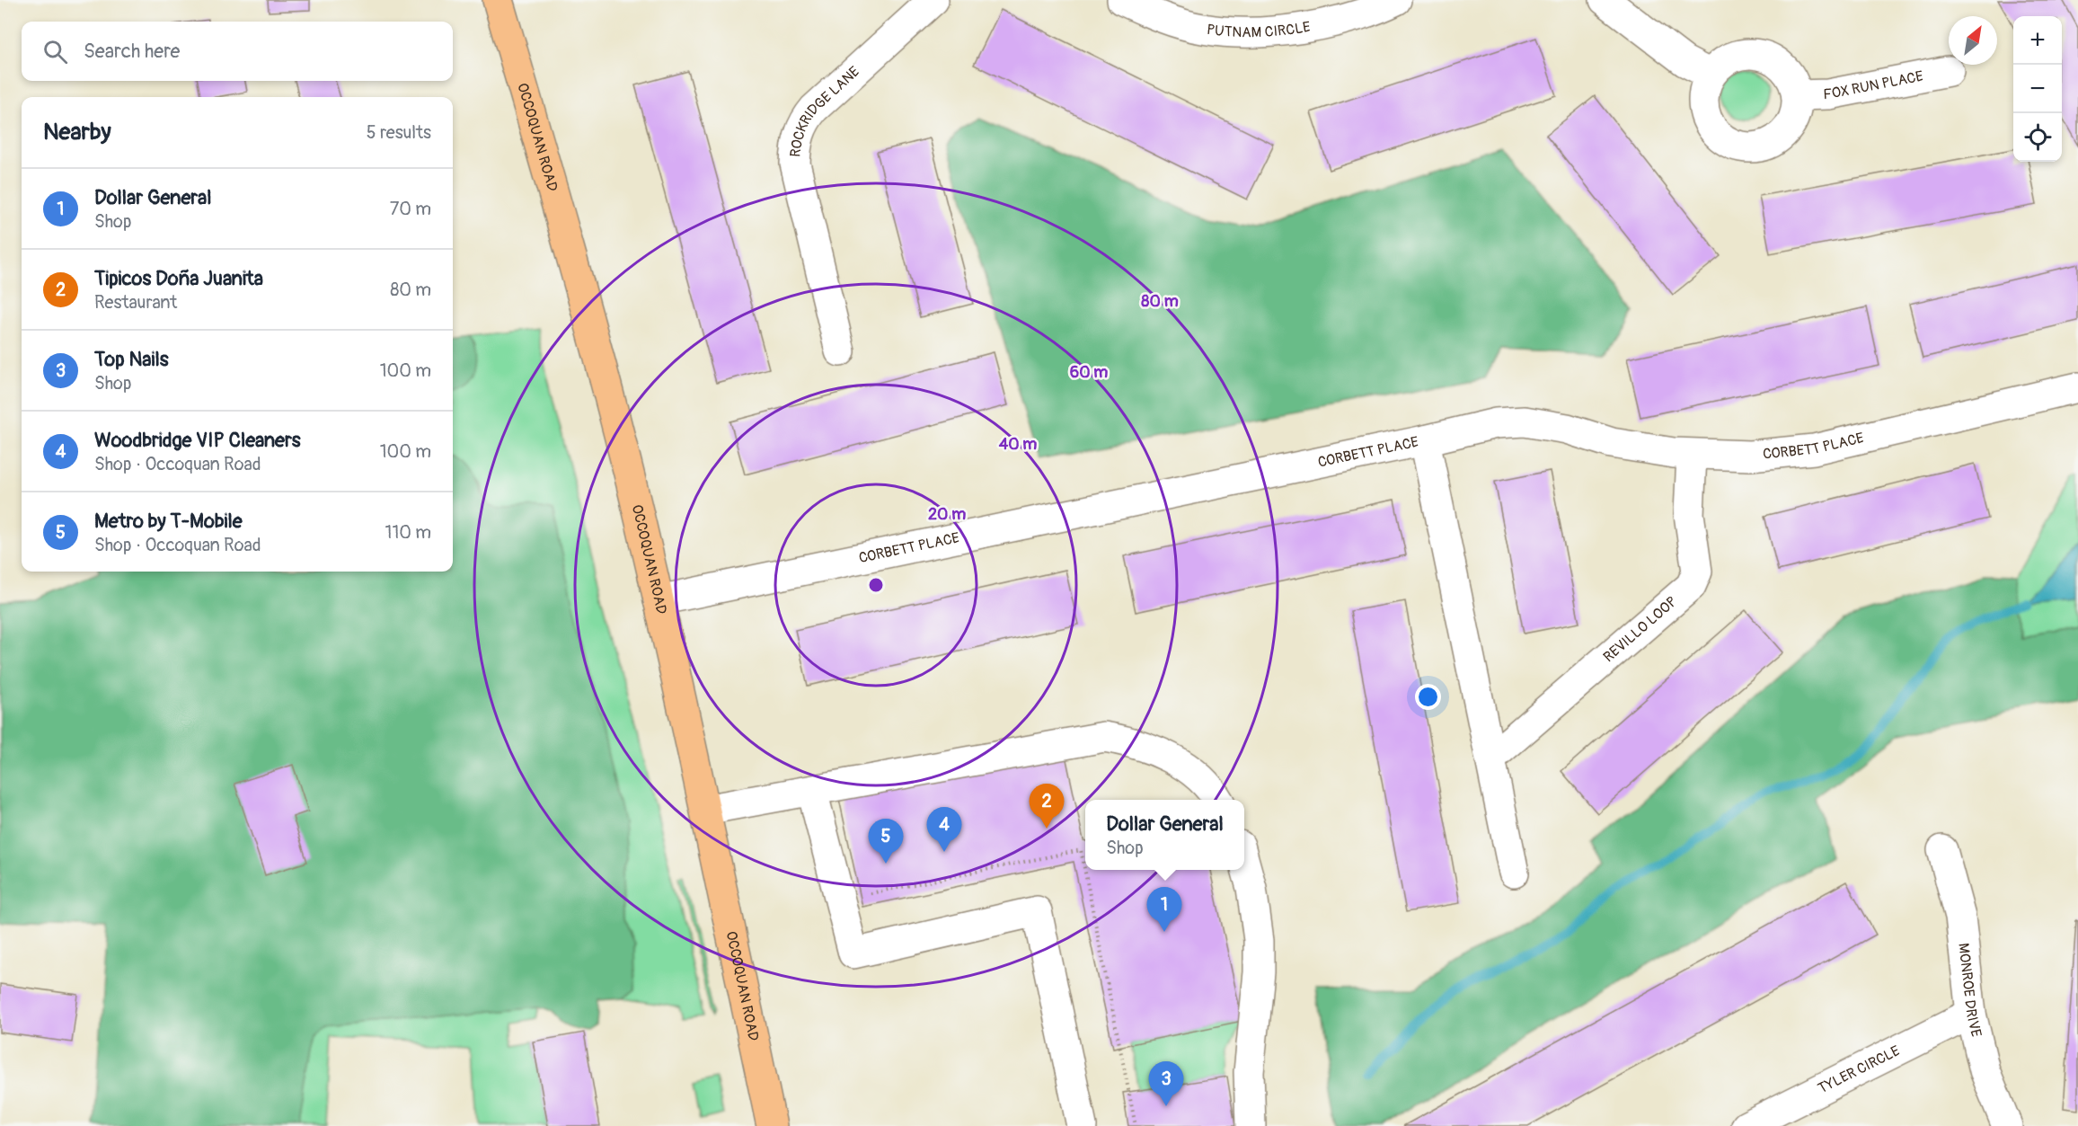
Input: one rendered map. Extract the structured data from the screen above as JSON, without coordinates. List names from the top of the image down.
{
  "streets": {
    "main road": ["OCCOQUAN ROAD"],
    "street": [
      "PUTNAM CIRCLE",
      "FOX RUN PLACE",
      "ROCKRIDGE LANE",
      "CORBETT PLACE",
      "REVILLO LOOP",
      "MONROE DRIVE",
      "TYLER CIRCLE"
    ]
  },
  "crossings": [
    ["OCCOQUAN ROAD", "CORBETT PLACE"],
    ["CORBETT PLACE", "REVILLO LOOP"],
    ["MONROE DRIVE", "TYLER CIRCLE"]
  ],
  "north": "top right",
  "page": {
    "map_buttons": ["+", "−"],
    "search": "Search here",
    "heading": ["Nearby", "5 results"],
    "list": [
      {
        "mark": "1",
        "name": "Dollar General",
        "note": "Shop",
        "value": "70 m"
      },
      {
        "mark": "2",
        "name": "Tipicos Doña Juanita",
        "note": "Restaurant",
        "value": "80 m"
      },
      {
        "mark": "3",
        "name": "Top Nails",
        "note": "Shop",
        "value": "100 m"
      },
      {
        "mark": "4",
        "name": "Woodbridge VIP Cleaners",
        "note": "Shop · Occoquan Road",
        "value": "100 m"
      },
      {
        "mark": "5",
        "name": "Metro by T-Mobile",
        "note": "Shop · Occoquan Road",
        "value": "110 m"
      }
    ],
    "pins": [
      "2",
      "4",
      "5",
      "1",
      "3"
    ],
    "popup": ["Dollar General", "Shop"]
  },
  "rings": [
    "80 m",
    "60 m",
    "40 m",
    "20 m"
  ]
}
